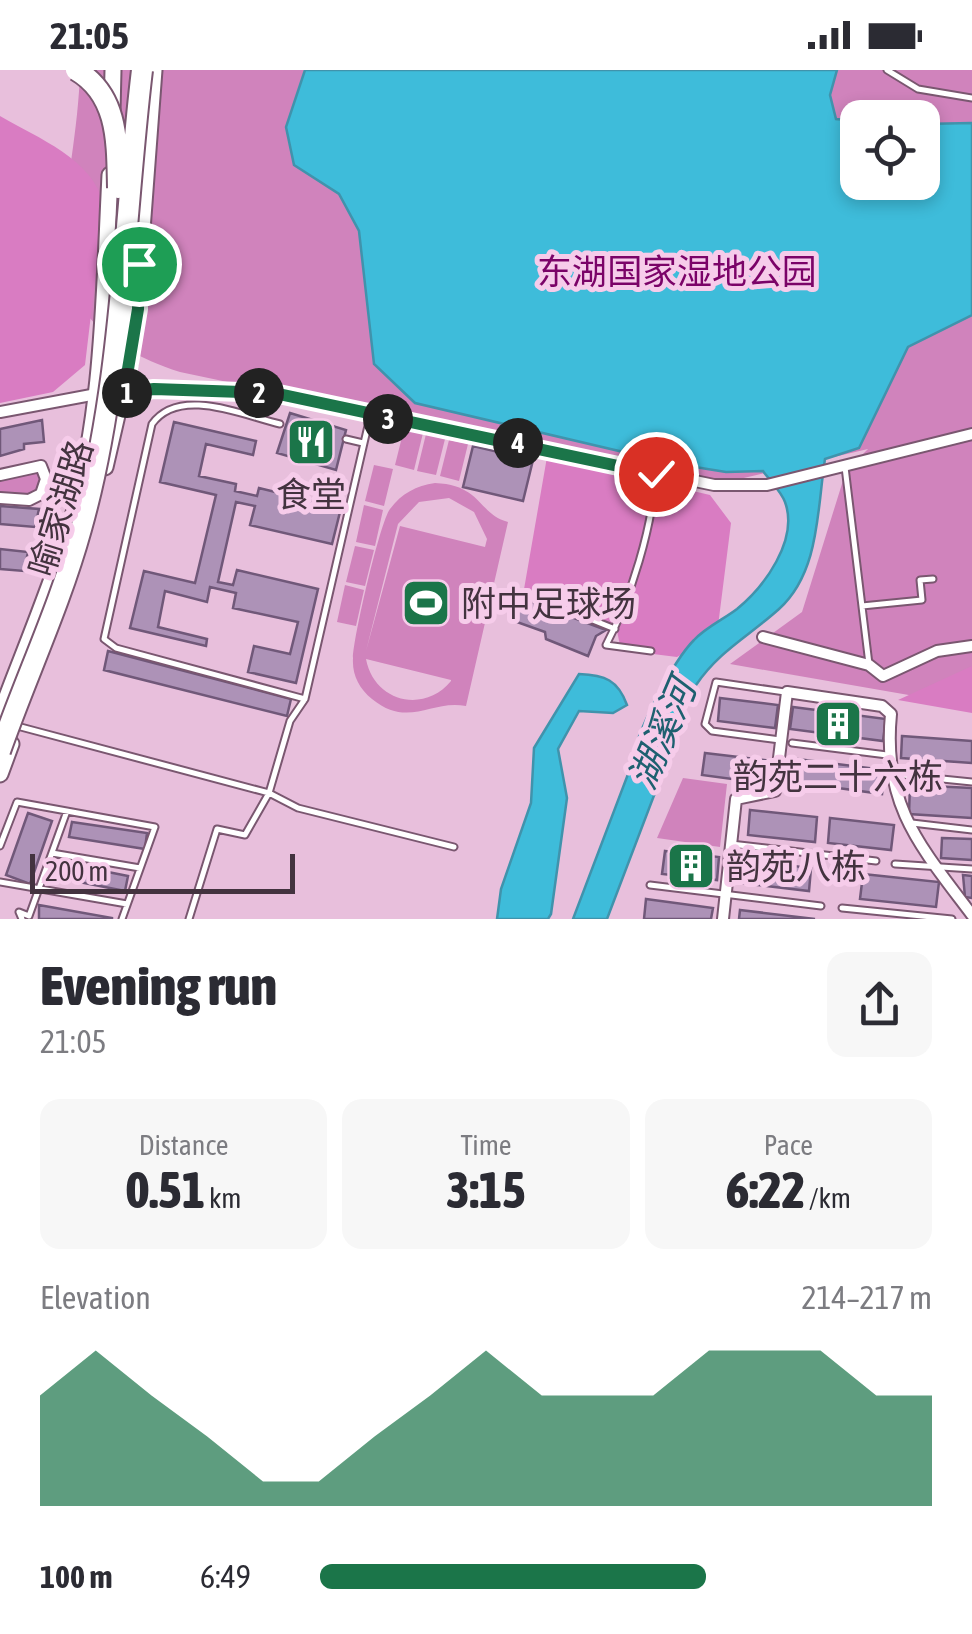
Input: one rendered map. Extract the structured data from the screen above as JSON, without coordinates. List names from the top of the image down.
{
  "streets": {
    "main road": ["喻家湖路"]
  },
  "water": ["湖溪河"],
  "parks": ["东湖国家湿地公园"],
  "places": {
    "restaurant": ["食堂"],
    "sports": ["附中足球场"],
    "building": ["韵苑二十六栋", "韵苑八栋"]
  },
  "scale_bar": "200 m",
  "page": {
    "status": "21:05",
    "pins": [
      "1",
      "2",
      "3",
      "4"
    ],
    "scale": "200 m",
    "heading": ["Evening run", "21:05"],
    "stats": [
      ["Distance", "0.51 km"],
      ["Time", "3:15"],
      ["Pace", "6:22 /km"]
    ],
    "chart": ["Elevation", "214–217 m"],
    "list": [
      {
        "name": "100 m",
        "note": "6:49"
      }
    ]
  }
}
